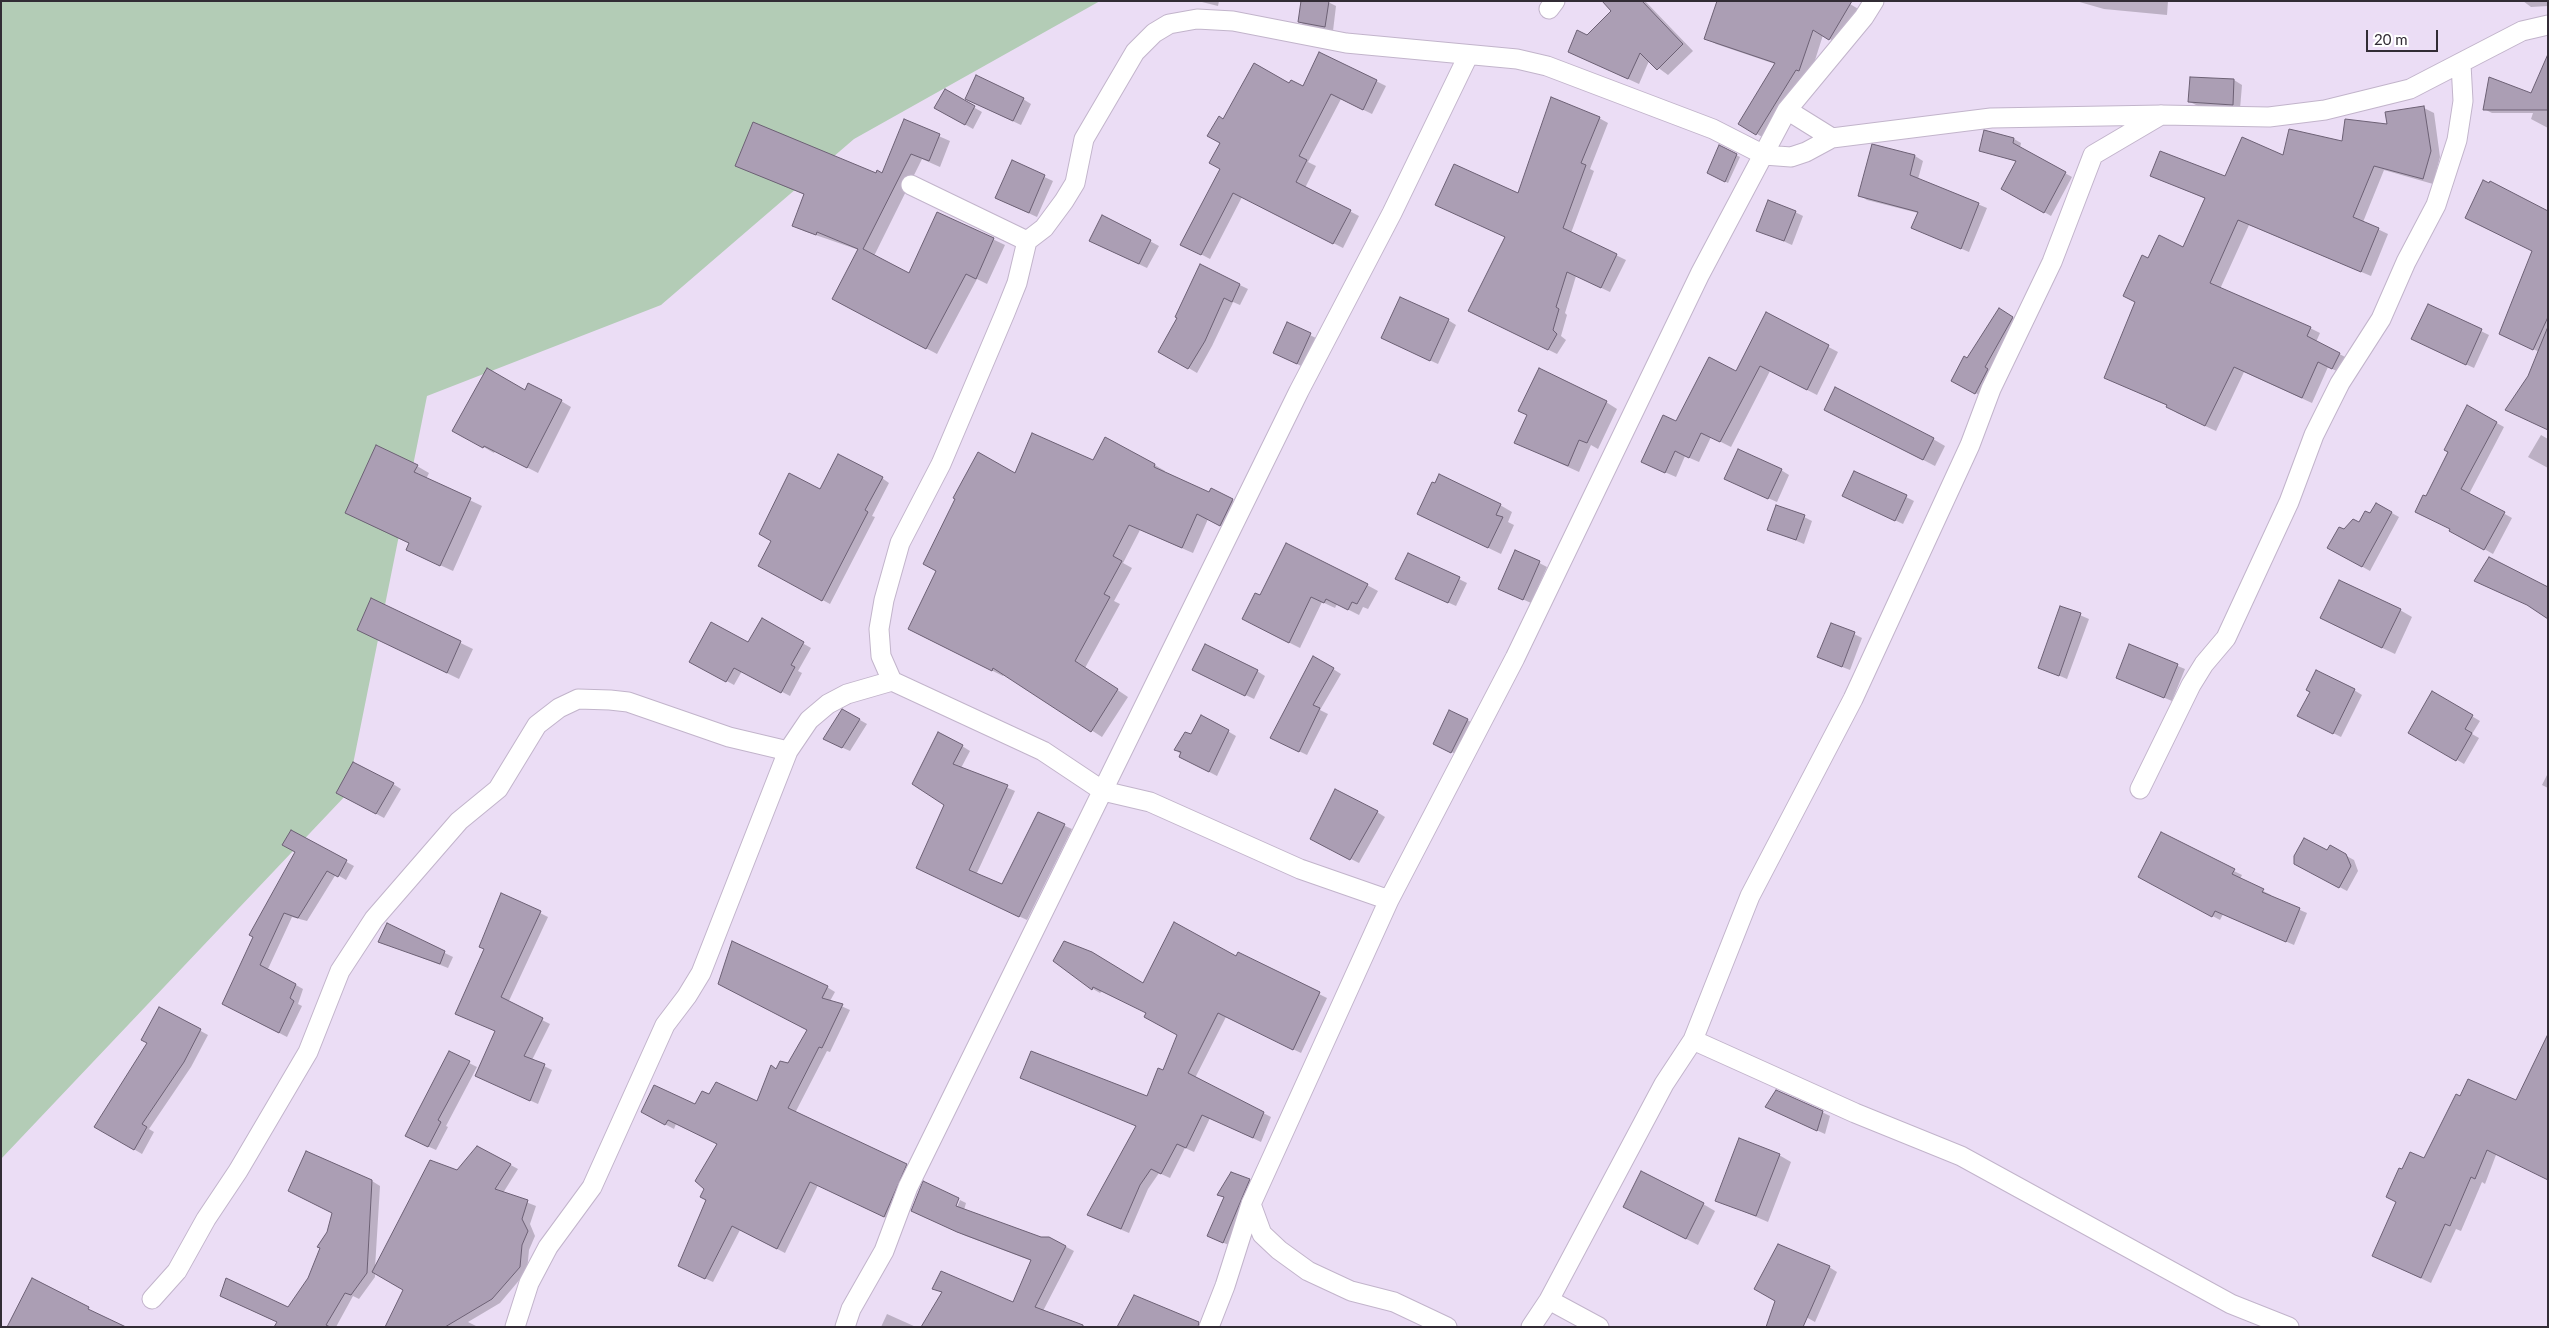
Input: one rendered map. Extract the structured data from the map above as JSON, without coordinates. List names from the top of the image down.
{
  "scale_bar": "20 m"
}
